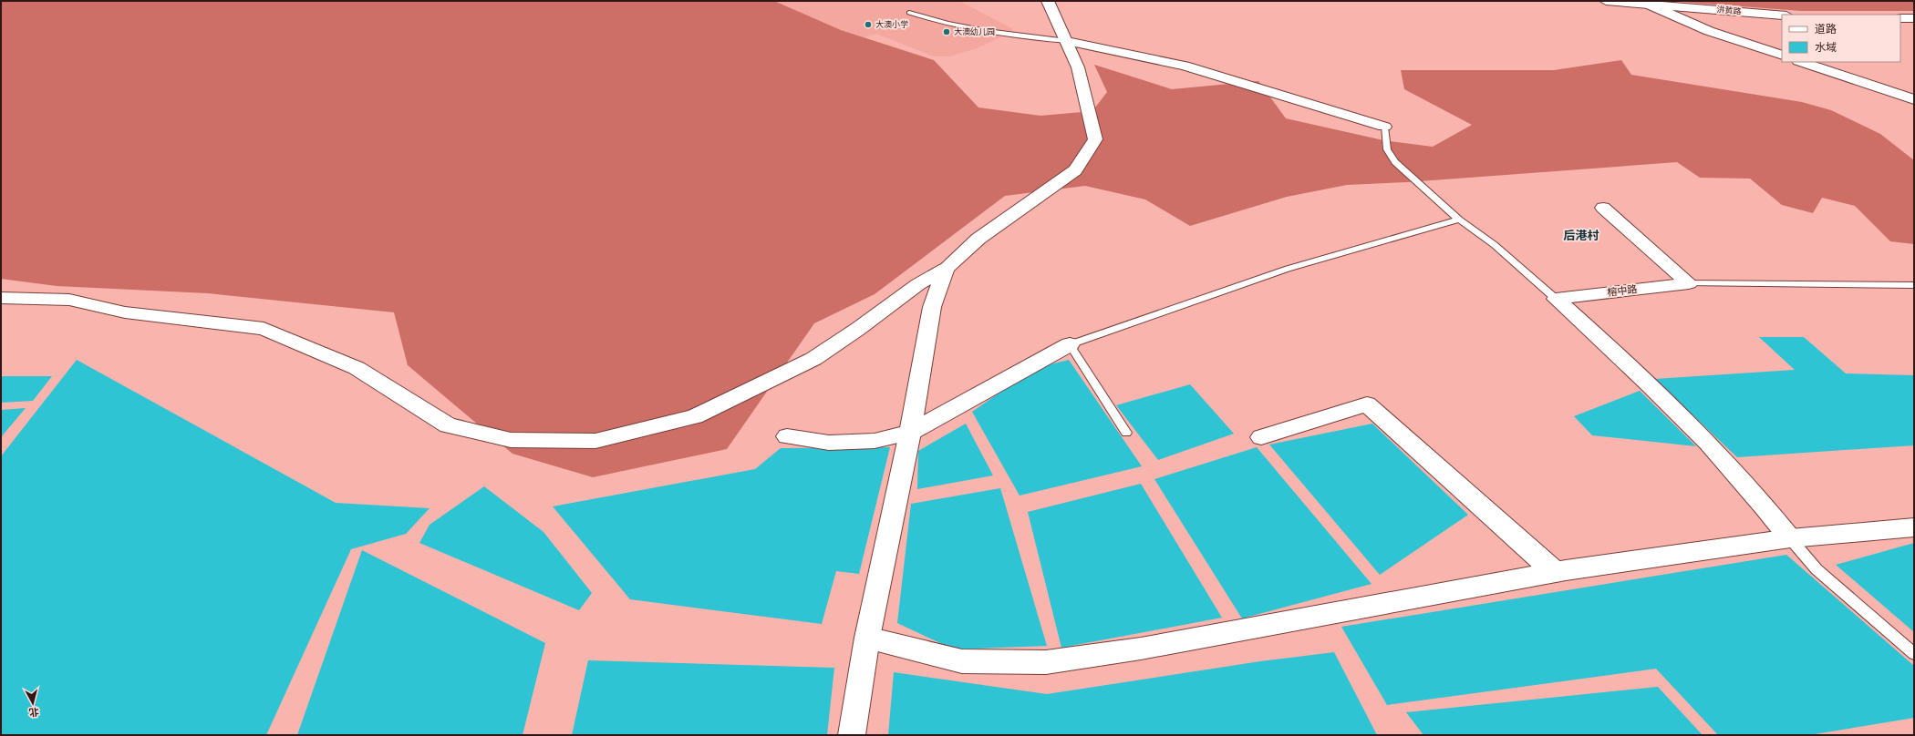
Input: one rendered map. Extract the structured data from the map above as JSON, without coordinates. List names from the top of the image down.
{
  "streets": {
    "street": ["汫黄路", "榕中路"]
  },
  "districts": ["后港村"],
  "places": ["大澳小学", "大澳幼儿园"],
  "legend": ["道路", "水域"],
  "north": "bottom"
}
